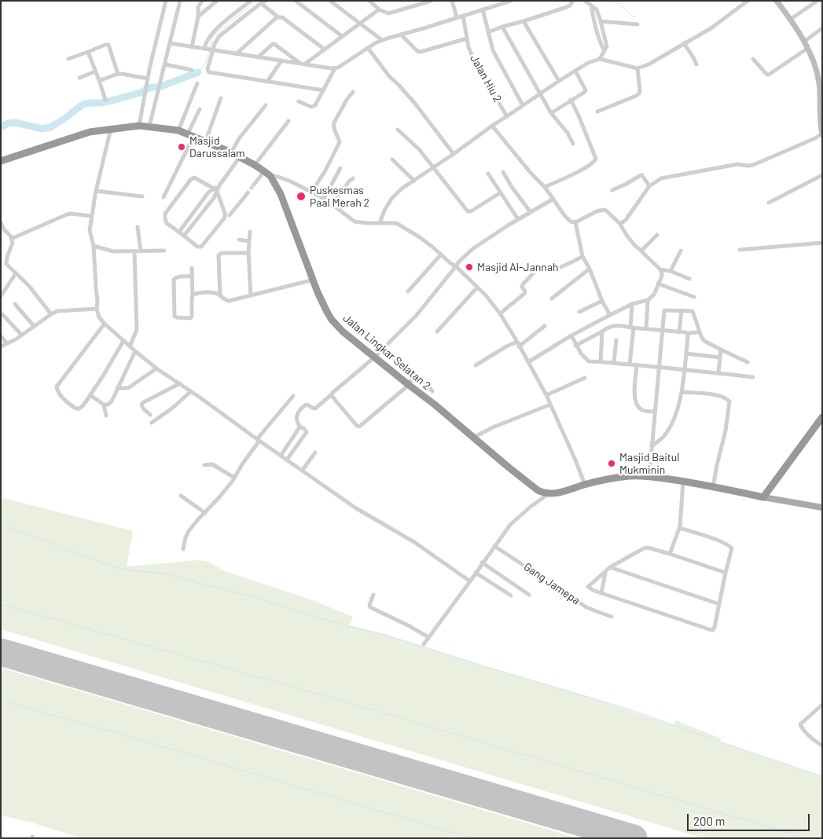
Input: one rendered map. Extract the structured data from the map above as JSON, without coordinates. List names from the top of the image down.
{
  "streets": {
    "highway": ["Jalan Lingkar Selatan 2"],
    "street": ["Jalan Hiu 2", "Gang Jamepa"]
  },
  "places": [
    "Masjid Darussalam",
    "Puskesmas Paal Merah 2",
    "Masjid Al-Jannah",
    "Masjid Baitul Mukminin"
  ],
  "scale_bar": "200 m"
}
